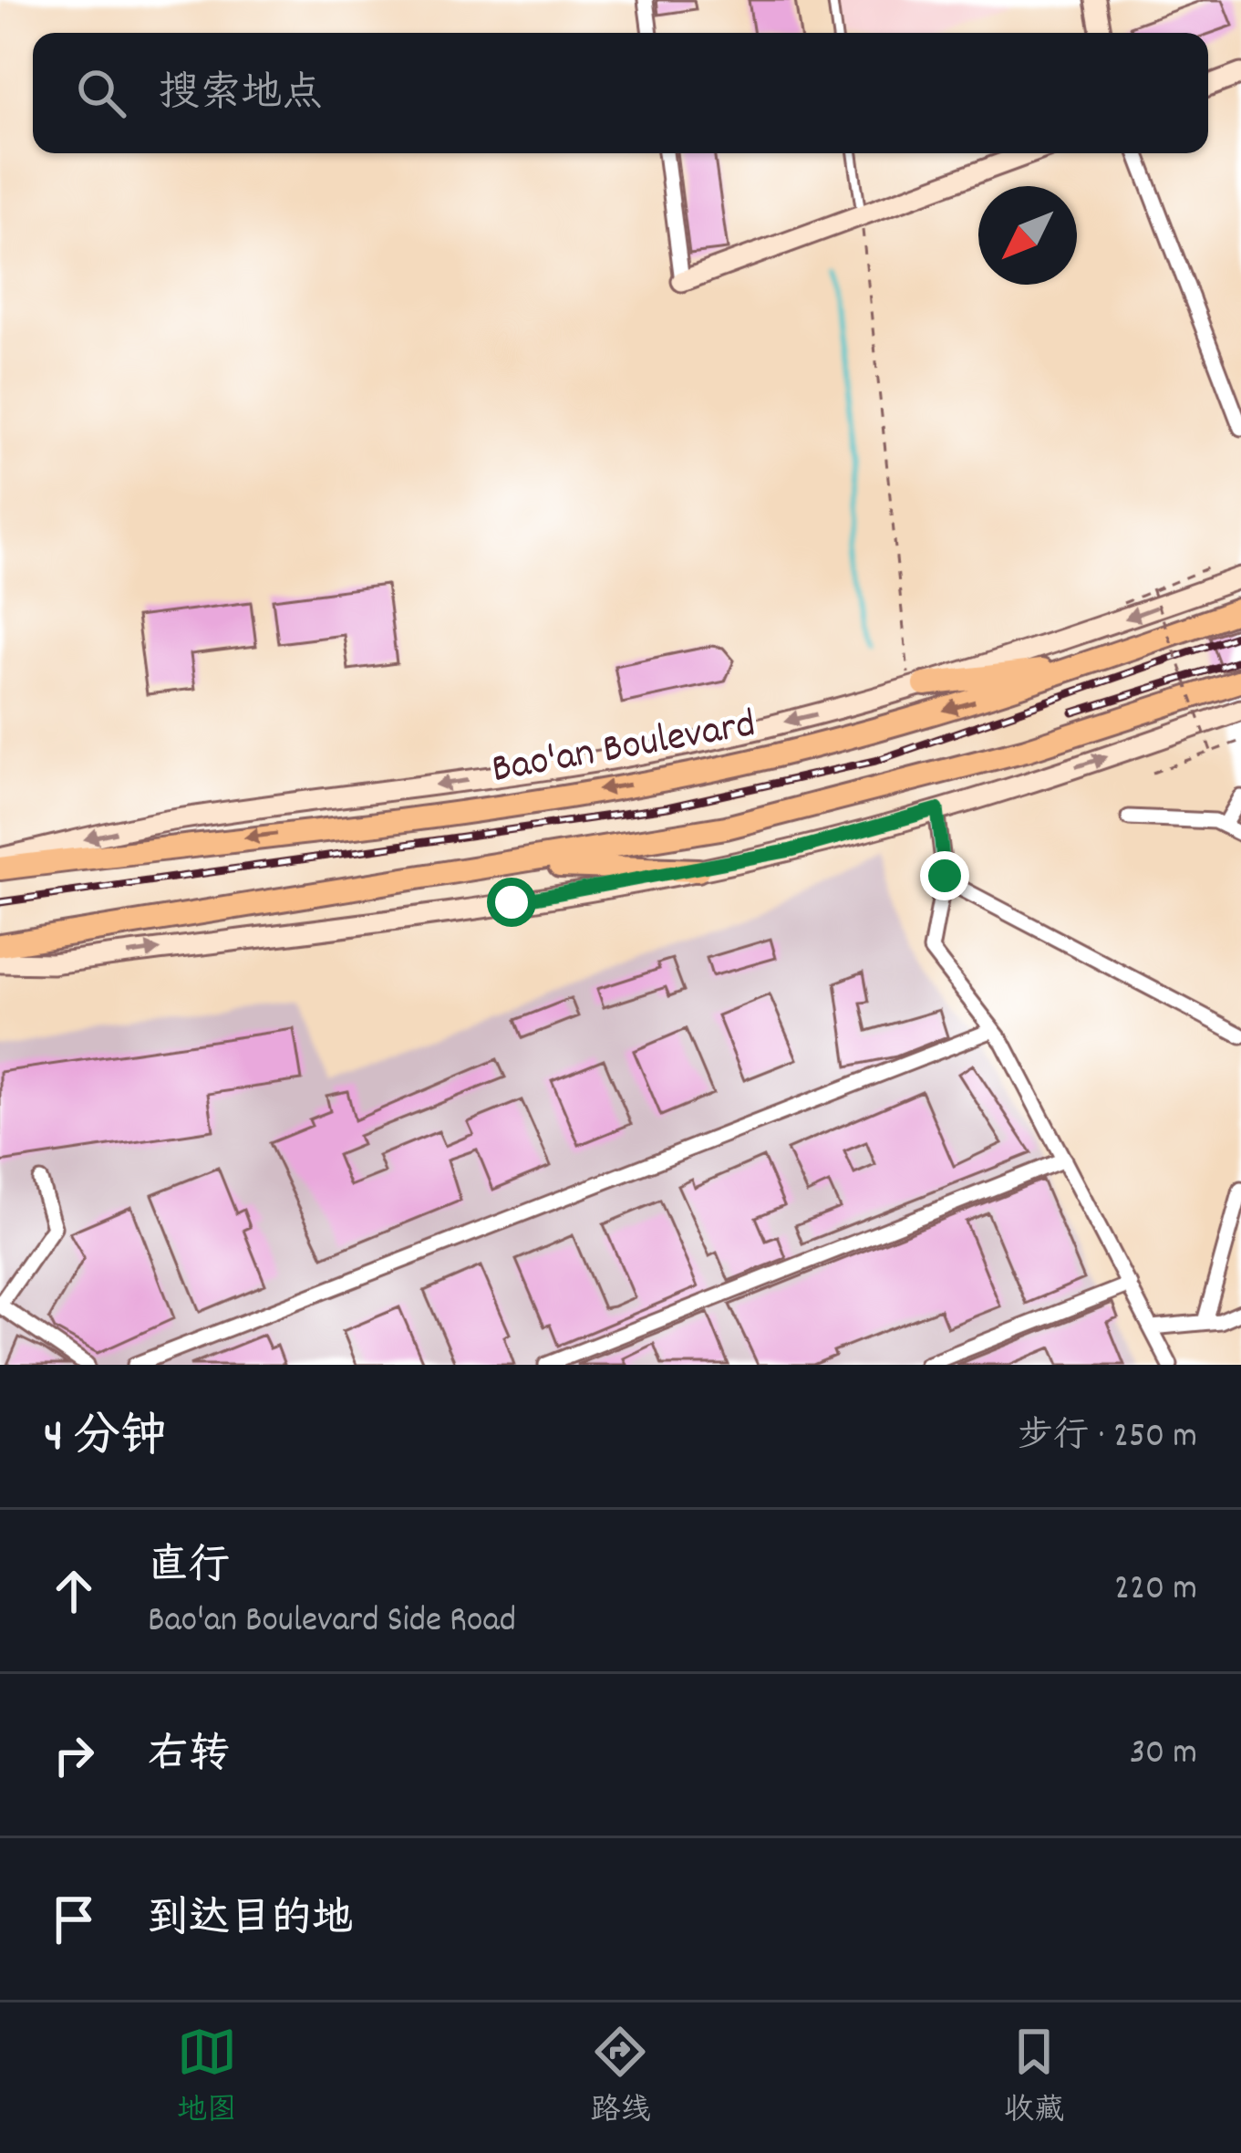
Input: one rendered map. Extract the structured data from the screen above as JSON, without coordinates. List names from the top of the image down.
{
  "streets": {
    "main road": ["Bao'an Boulevard"]
  },
  "north": "bottom left",
  "page": {
    "search": "搜索地点",
    "heading": ["4 分钟", "步行 · 250 m"],
    "list": [
      ["直行", "Bao'an Boulevard Side Road", "220 m"],
      ["右转", "30 m"],
      "到达目的地"
    ],
    "nav": ["地图", "路线", "收藏"]
  }
}
